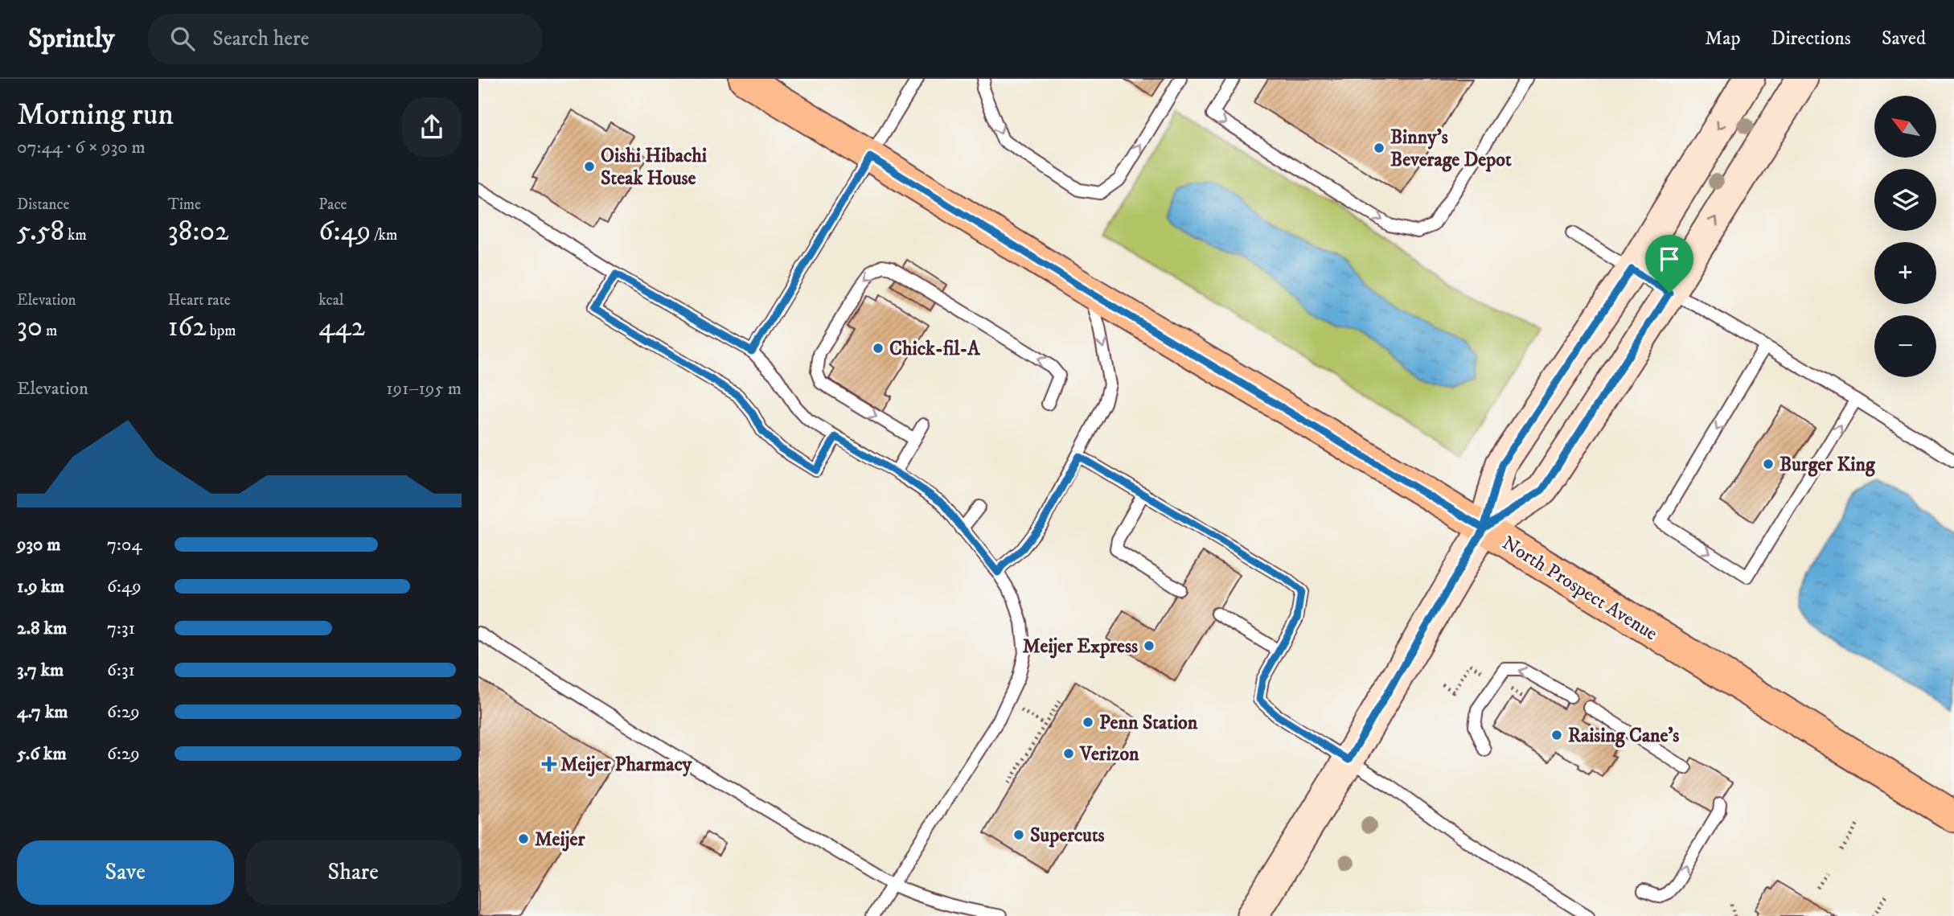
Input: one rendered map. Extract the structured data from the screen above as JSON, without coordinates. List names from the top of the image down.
{
  "streets": {
    "main road": ["North Prospect Avenue"]
  },
  "places": {
    "other": [
      "Binny's Beverage Depot",
      "Oishi Hibachi Steak House",
      "Chick-fil-A",
      "Burger King",
      "Meijer Express",
      "Penn Station",
      "Raising Cane's",
      "Verizon",
      "Supercuts",
      "Meijer"
    ],
    "health": ["Meijer Pharmacy"]
  },
  "north": "top left",
  "page": {
    "header": "Sprintly",
    "search": "Search here",
    "nav": ["Map", "Directions", "Saved"],
    "heading": ["Morning run", "07:44 · 6 × 930 m"],
    "map_buttons": ["+", "−"],
    "stats": [
      ["Distance", "5.58 km"],
      ["Time", "38:02"],
      ["Pace", "6:49 /km"],
      ["Elevation", "30 m"],
      ["Heart rate", "162 bpm"],
      ["kcal", "442"]
    ],
    "chart": ["Elevation", "191–195 m"],
    "list": [
      {
        "name": "930 m",
        "note": "7:04"
      },
      {
        "name": "1.9 km",
        "note": "6:49"
      },
      {
        "name": "2.8 km",
        "note": "7:31"
      },
      {
        "name": "3.7 km",
        "note": "6:31"
      },
      {
        "name": "4.7 km",
        "note": "6:29"
      },
      {
        "name": "5.6 km",
        "note": "6:29"
      }
    ],
    "buttons": ["Save", "Share"]
  }
}
